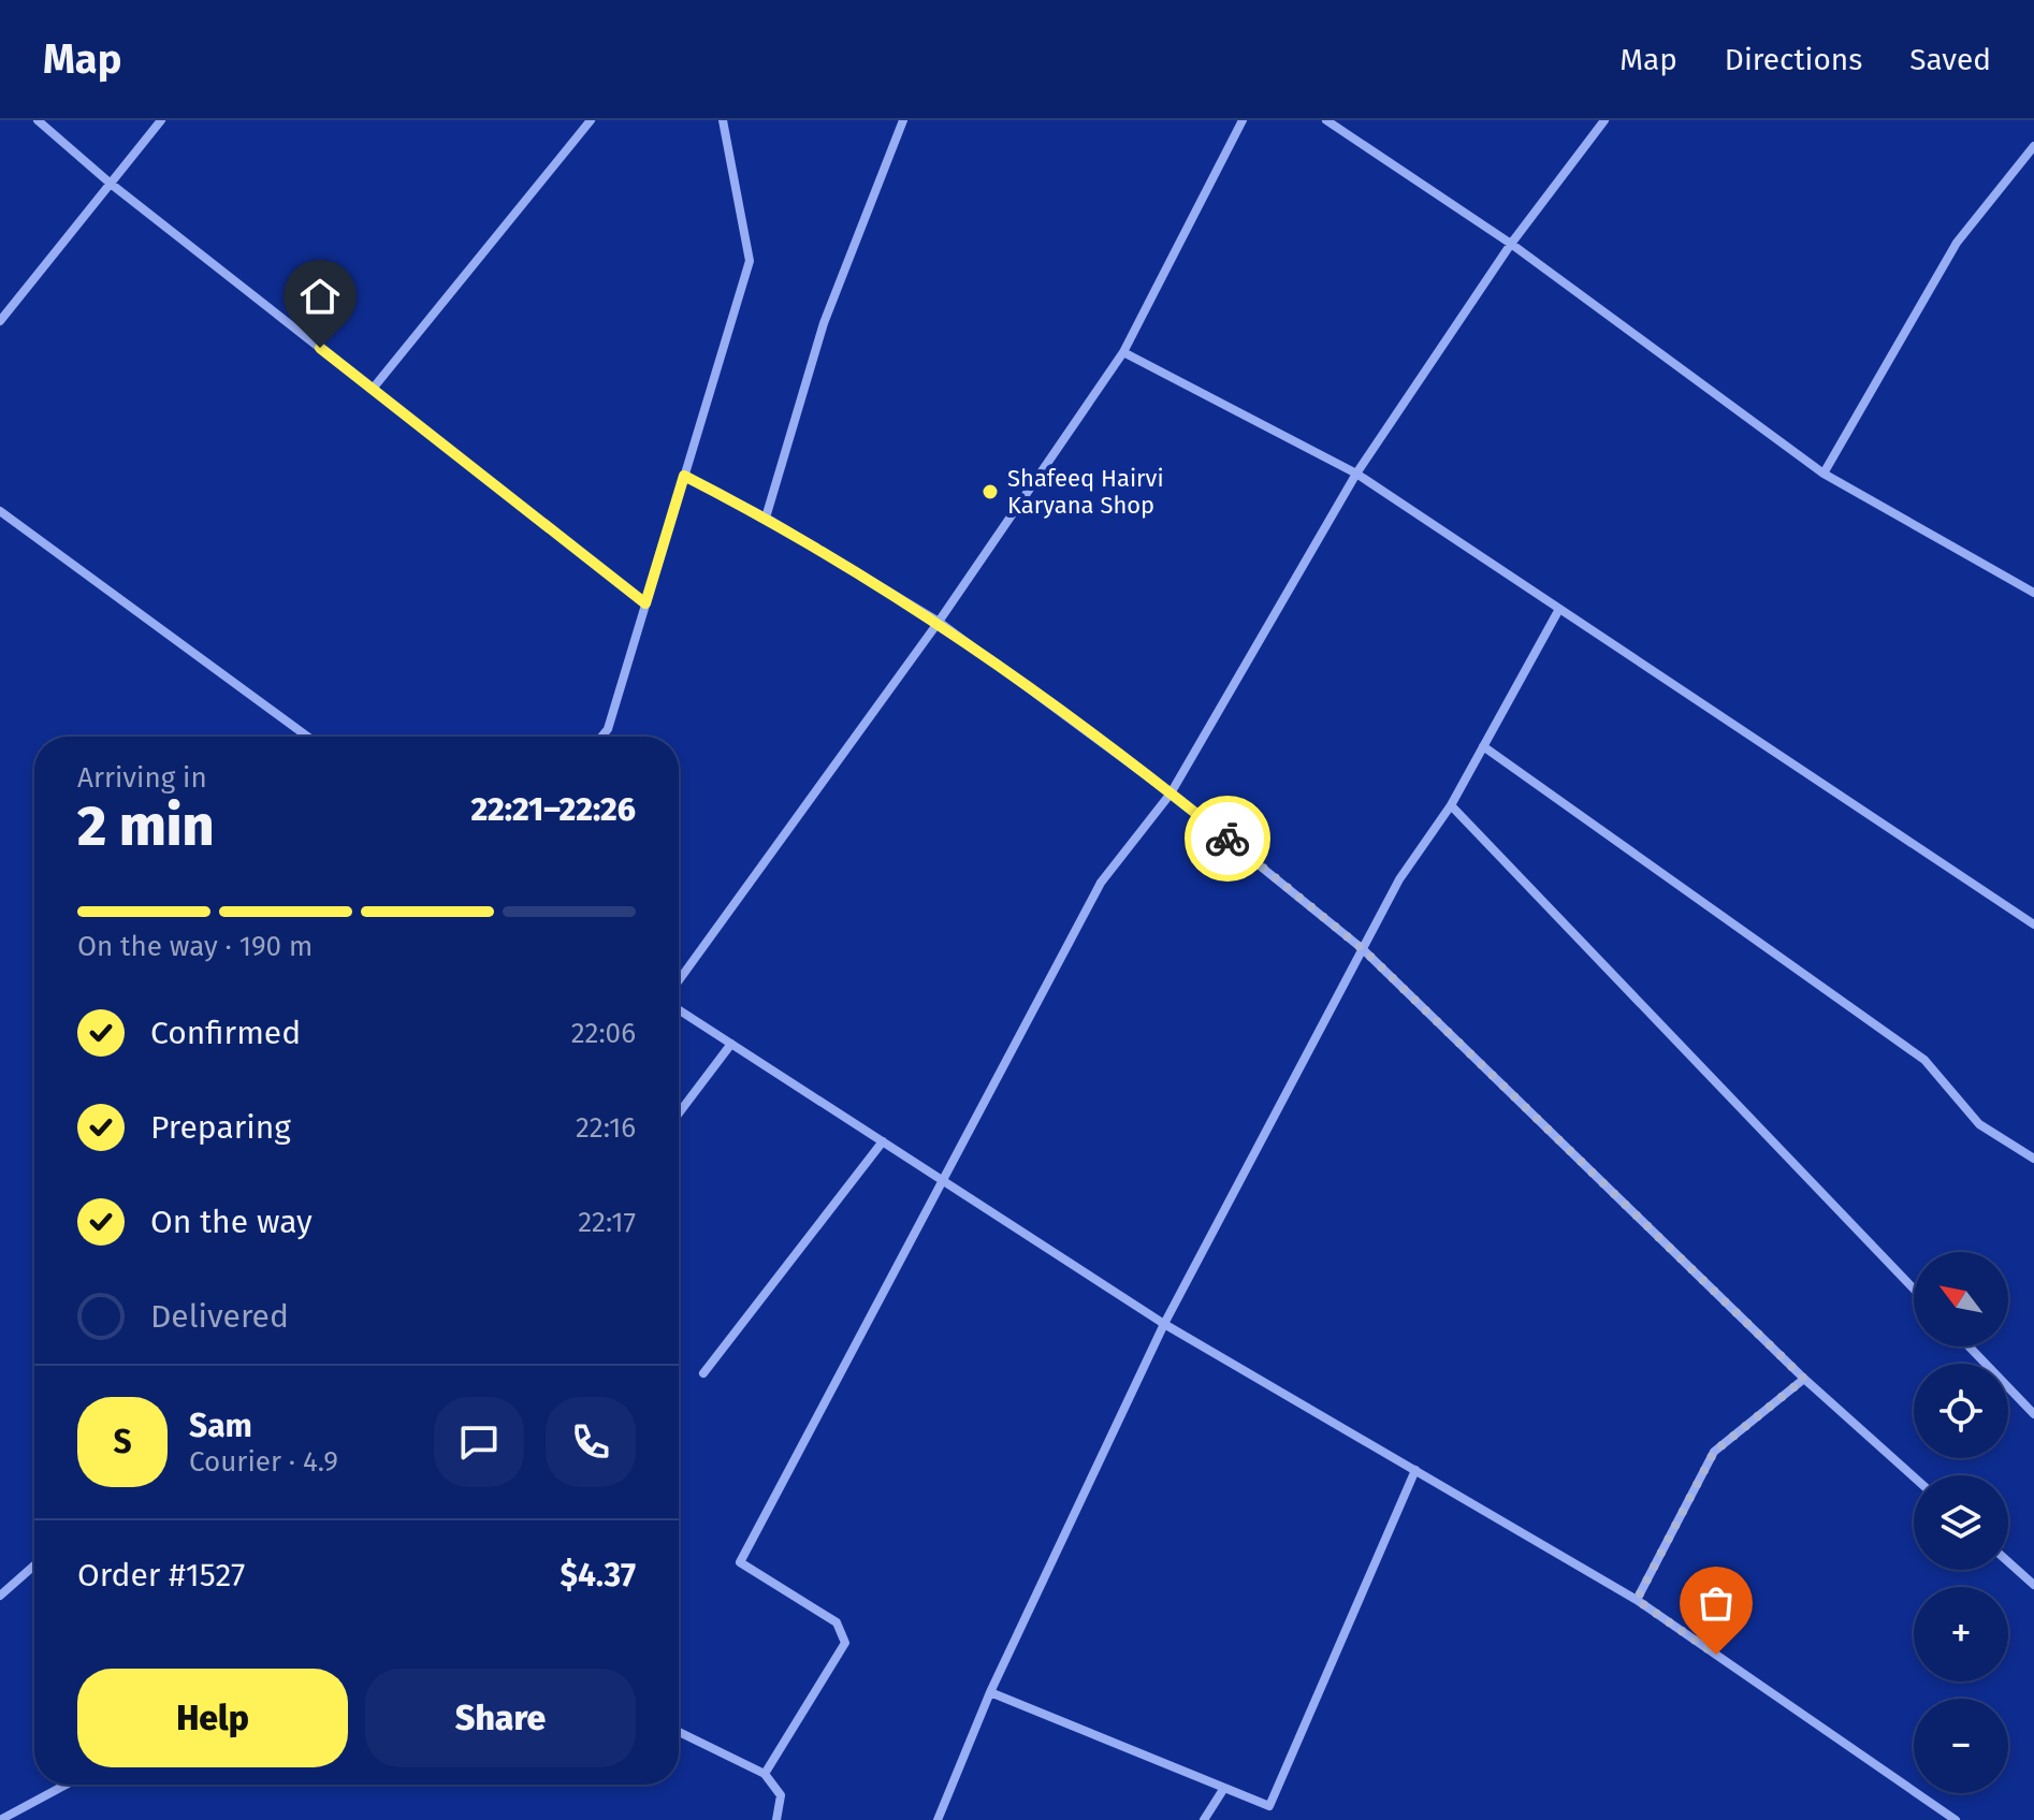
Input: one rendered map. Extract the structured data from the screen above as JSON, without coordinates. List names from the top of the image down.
{
  "places": ["Shafeeq Hairvi Karyana Shop"],
  "north": "top left",
  "page": {
    "header": "Map",
    "nav": ["Map", "Directions", "Saved"],
    "heading": ["2 min", "Arriving in", "22:21–22:26"],
    "panel": [
      "Sam",
      "Courier · 4.9",
      "Order #1527",
      "$4.37"
    ],
    "bar": "On the way · 190 m",
    "list": [
      ["Confirmed", "22:06"],
      ["Preparing", "22:16"],
      ["On the way", "22:17"],
      "Delivered"
    ],
    "map_buttons": ["+", "−"],
    "round": "S",
    "buttons": ["Help", "Share"]
  }
}
